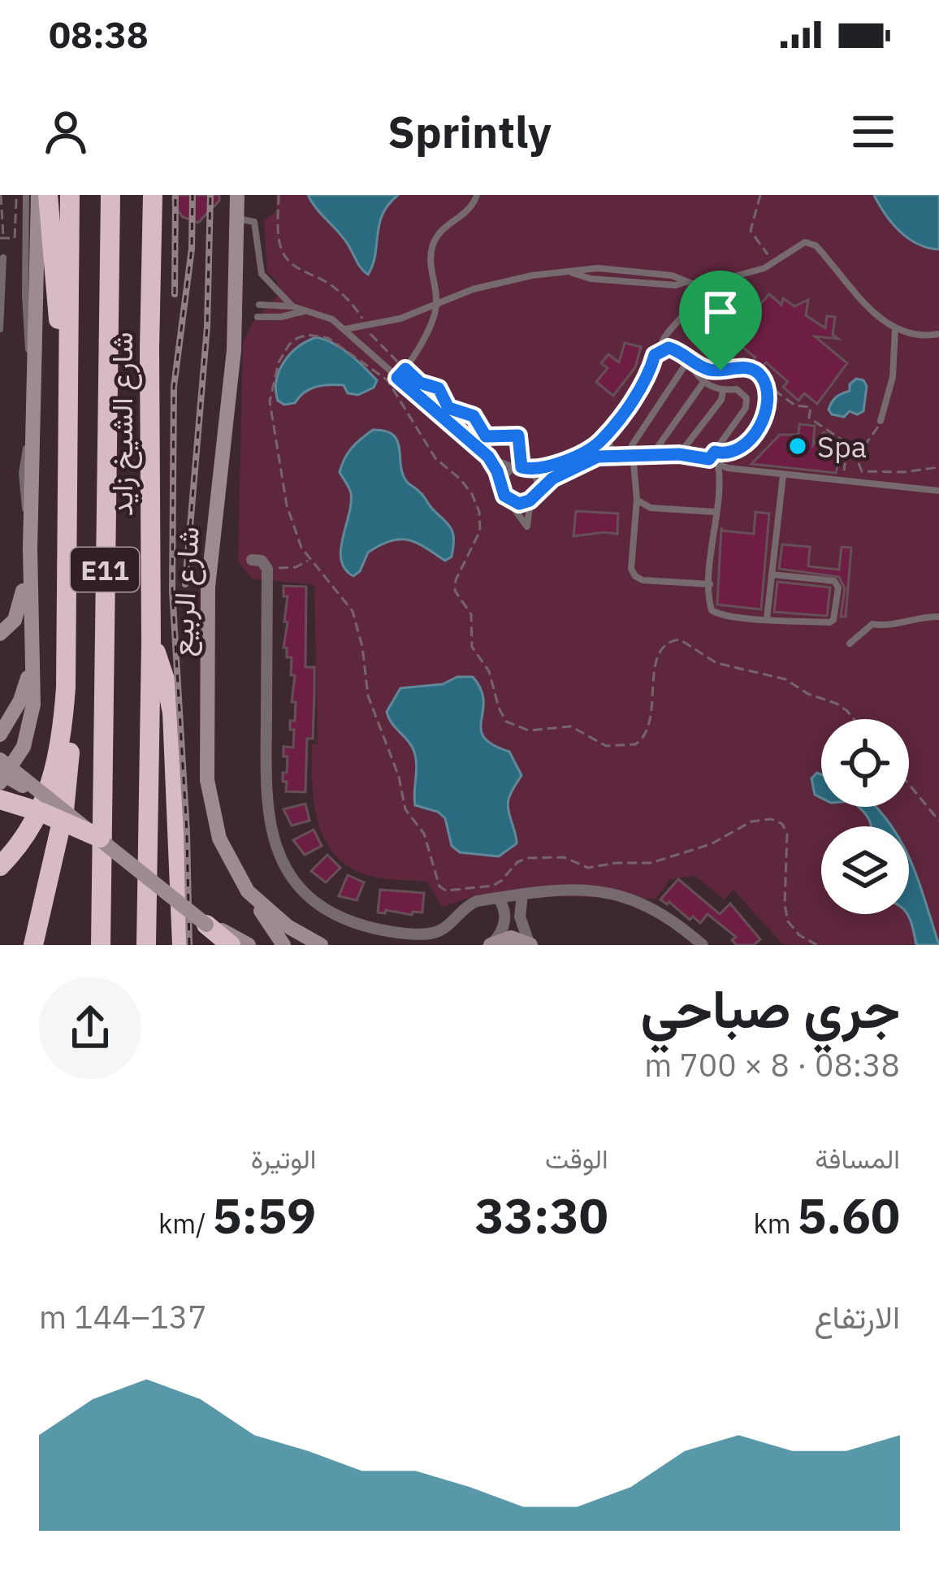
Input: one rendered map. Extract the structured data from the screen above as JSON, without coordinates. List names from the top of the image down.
{
  "streets": {
    "highway": ["شارع الشيخ زايد", "E11"],
    "main road": ["شارع الربيع"]
  },
  "places": ["Spa"],
  "page": {
    "status": "08:38",
    "header": "Sprintly",
    "heading": ["جري صباحي", "08:38 · 8 × 700 m"],
    "stats": [
      ["المسافة", "5.60 km"],
      ["الوقت", "33:30"],
      ["الوتيرة", "5:59 /km"]
    ],
    "chart": ["الارتفاع", "137–144 m"]
  }
}
